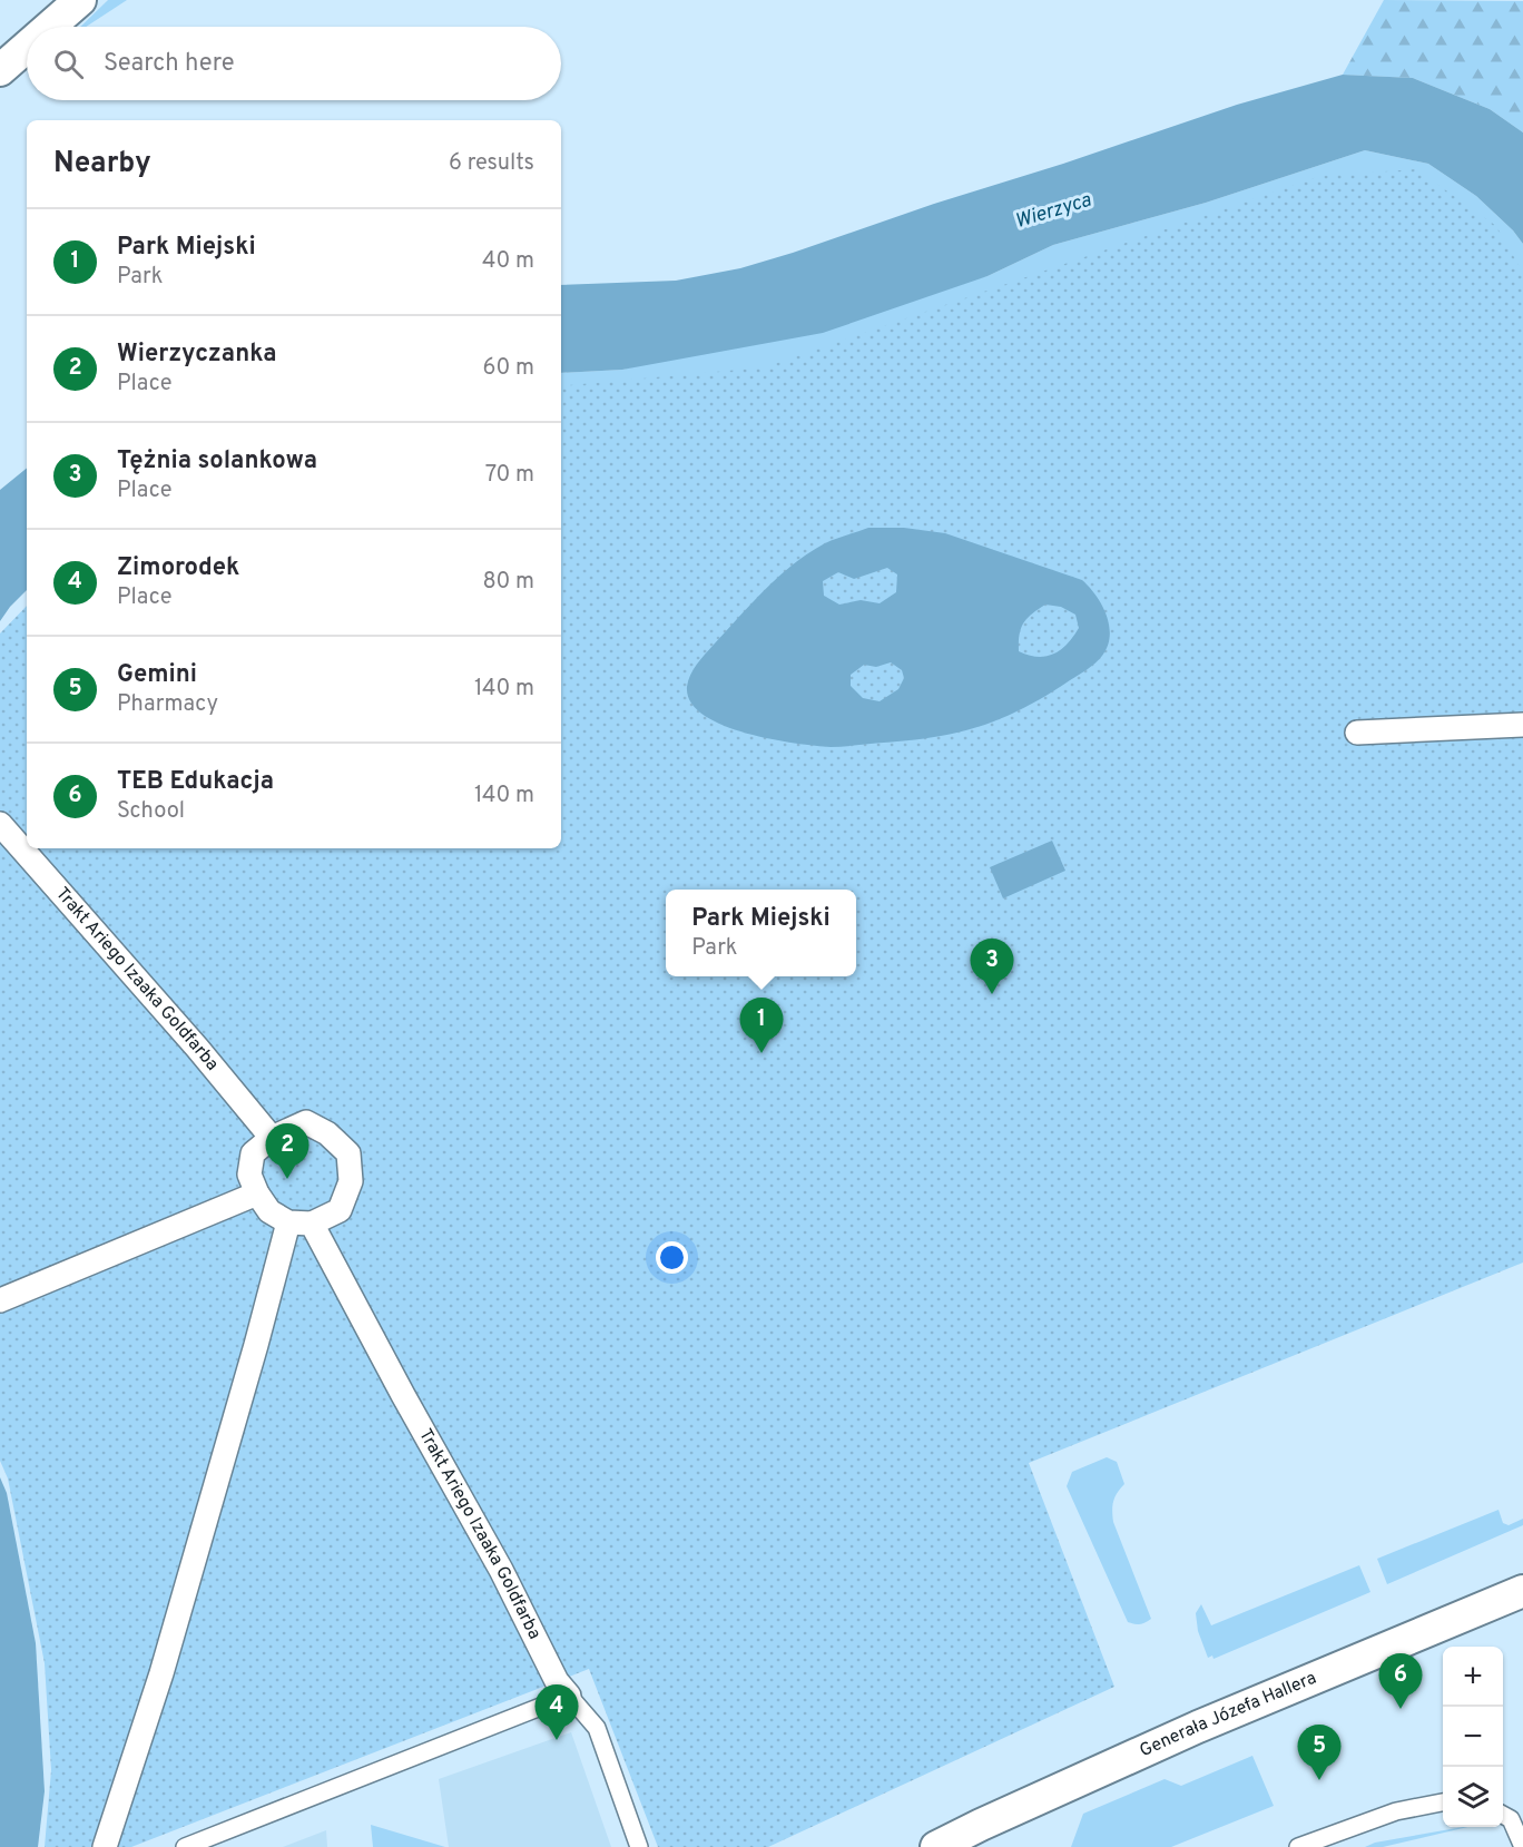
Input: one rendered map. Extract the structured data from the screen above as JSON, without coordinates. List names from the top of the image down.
{
  "streets": {
    "street": ["Trakt Ariego Izaaka Goldfarba", "Generała Józefa Hallera"]
  },
  "water": ["Wierzyca"],
  "page": {
    "search": "Search here",
    "heading": ["Nearby", "6 results"],
    "list": [
      {
        "mark": "1",
        "name": "Park Miejski",
        "note": "Park",
        "value": "40 m"
      },
      {
        "mark": "2",
        "name": "Wierzyczanka",
        "note": "Place",
        "value": "60 m"
      },
      {
        "mark": "3",
        "name": "Tężnia solankowa",
        "note": "Place",
        "value": "70 m"
      },
      {
        "mark": "4",
        "name": "Zimorodek",
        "note": "Place",
        "value": "80 m"
      },
      {
        "mark": "5",
        "name": "Gemini",
        "note": "Pharmacy",
        "value": "140 m"
      },
      {
        "mark": "6",
        "name": "TEB Edukacja",
        "note": "School",
        "value": "140 m"
      }
    ],
    "popup": ["Park Miejski", "Park"],
    "pins": [
      "3",
      "1",
      "2",
      "6",
      "4",
      "5"
    ],
    "map_buttons": ["+", "−"]
  }
}
